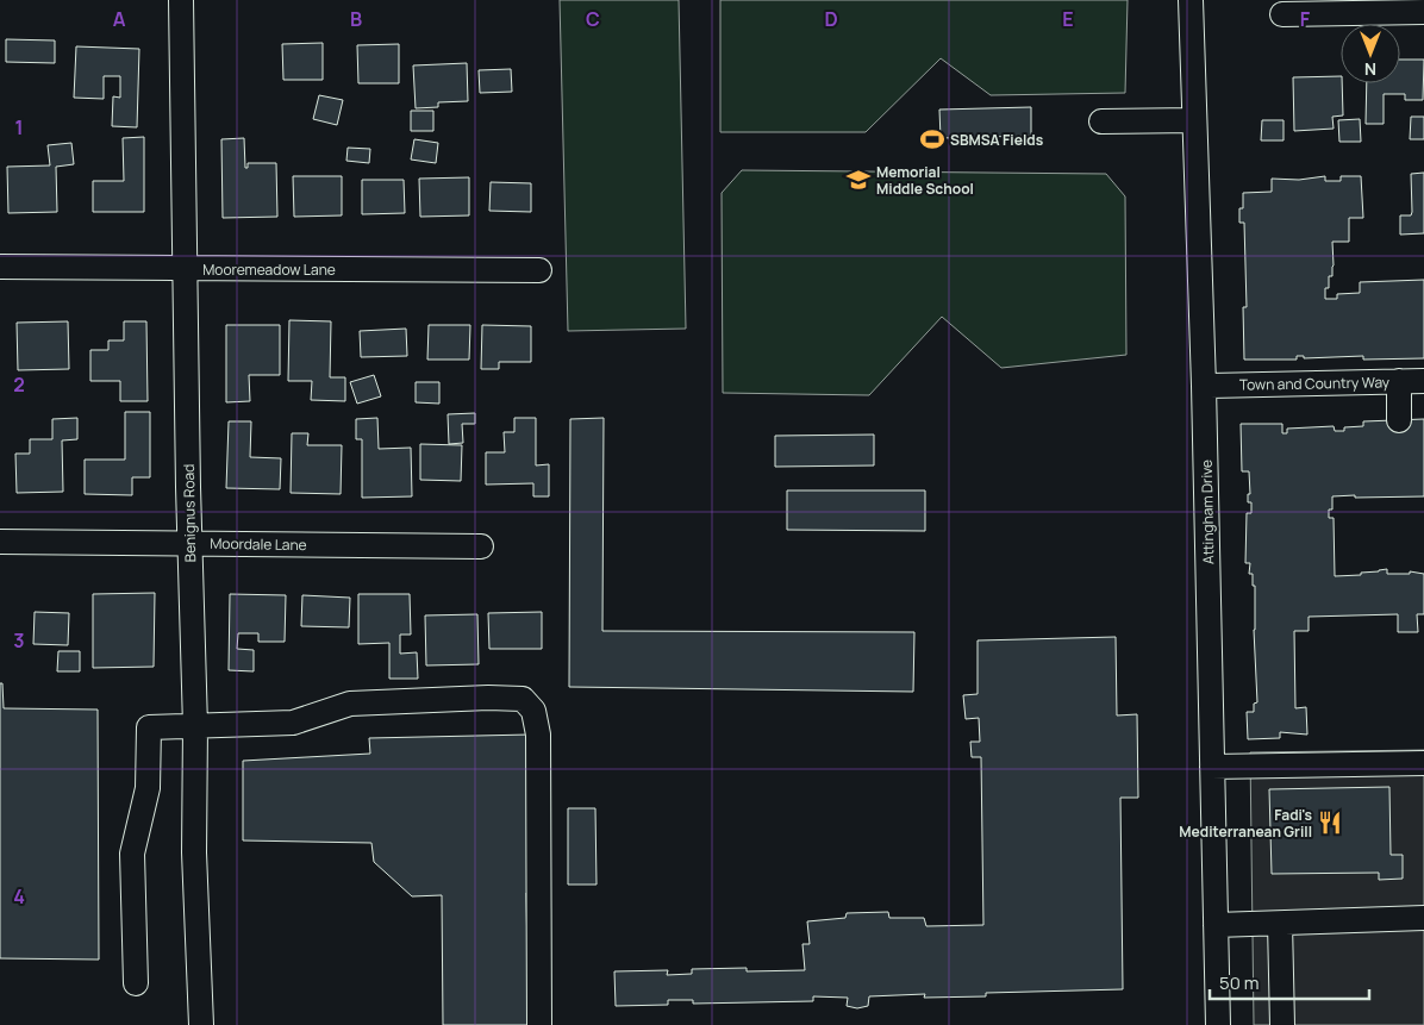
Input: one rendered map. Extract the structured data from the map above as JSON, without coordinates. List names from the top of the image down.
{
  "streets": {
    "street": [
      "Mooremeadow Lane",
      "Town and Country Way",
      "Attingham Drive",
      "Benignus Road",
      "Moordale Lane"
    ]
  },
  "crossings": [
    ["Mooremeadow Lane", "Benignus Road"],
    ["Town and Country Way", "Attingham Drive"],
    ["Benignus Road", "Moordale Lane"]
  ],
  "places": {
    "sports": ["SBMSA Fields"],
    "school or university": ["Memorial Middle School"],
    "restaurant": ["Fadi's Mediterranean Grill"]
  },
  "scale_bar": "50 m",
  "north": "bottom",
  "grid": {
    "columns": [
      "A",
      "B",
      "C",
      "D",
      "E",
      "F"
    ],
    "rows": [
      "1",
      "2",
      "3",
      "4"
    ]
  }
}
